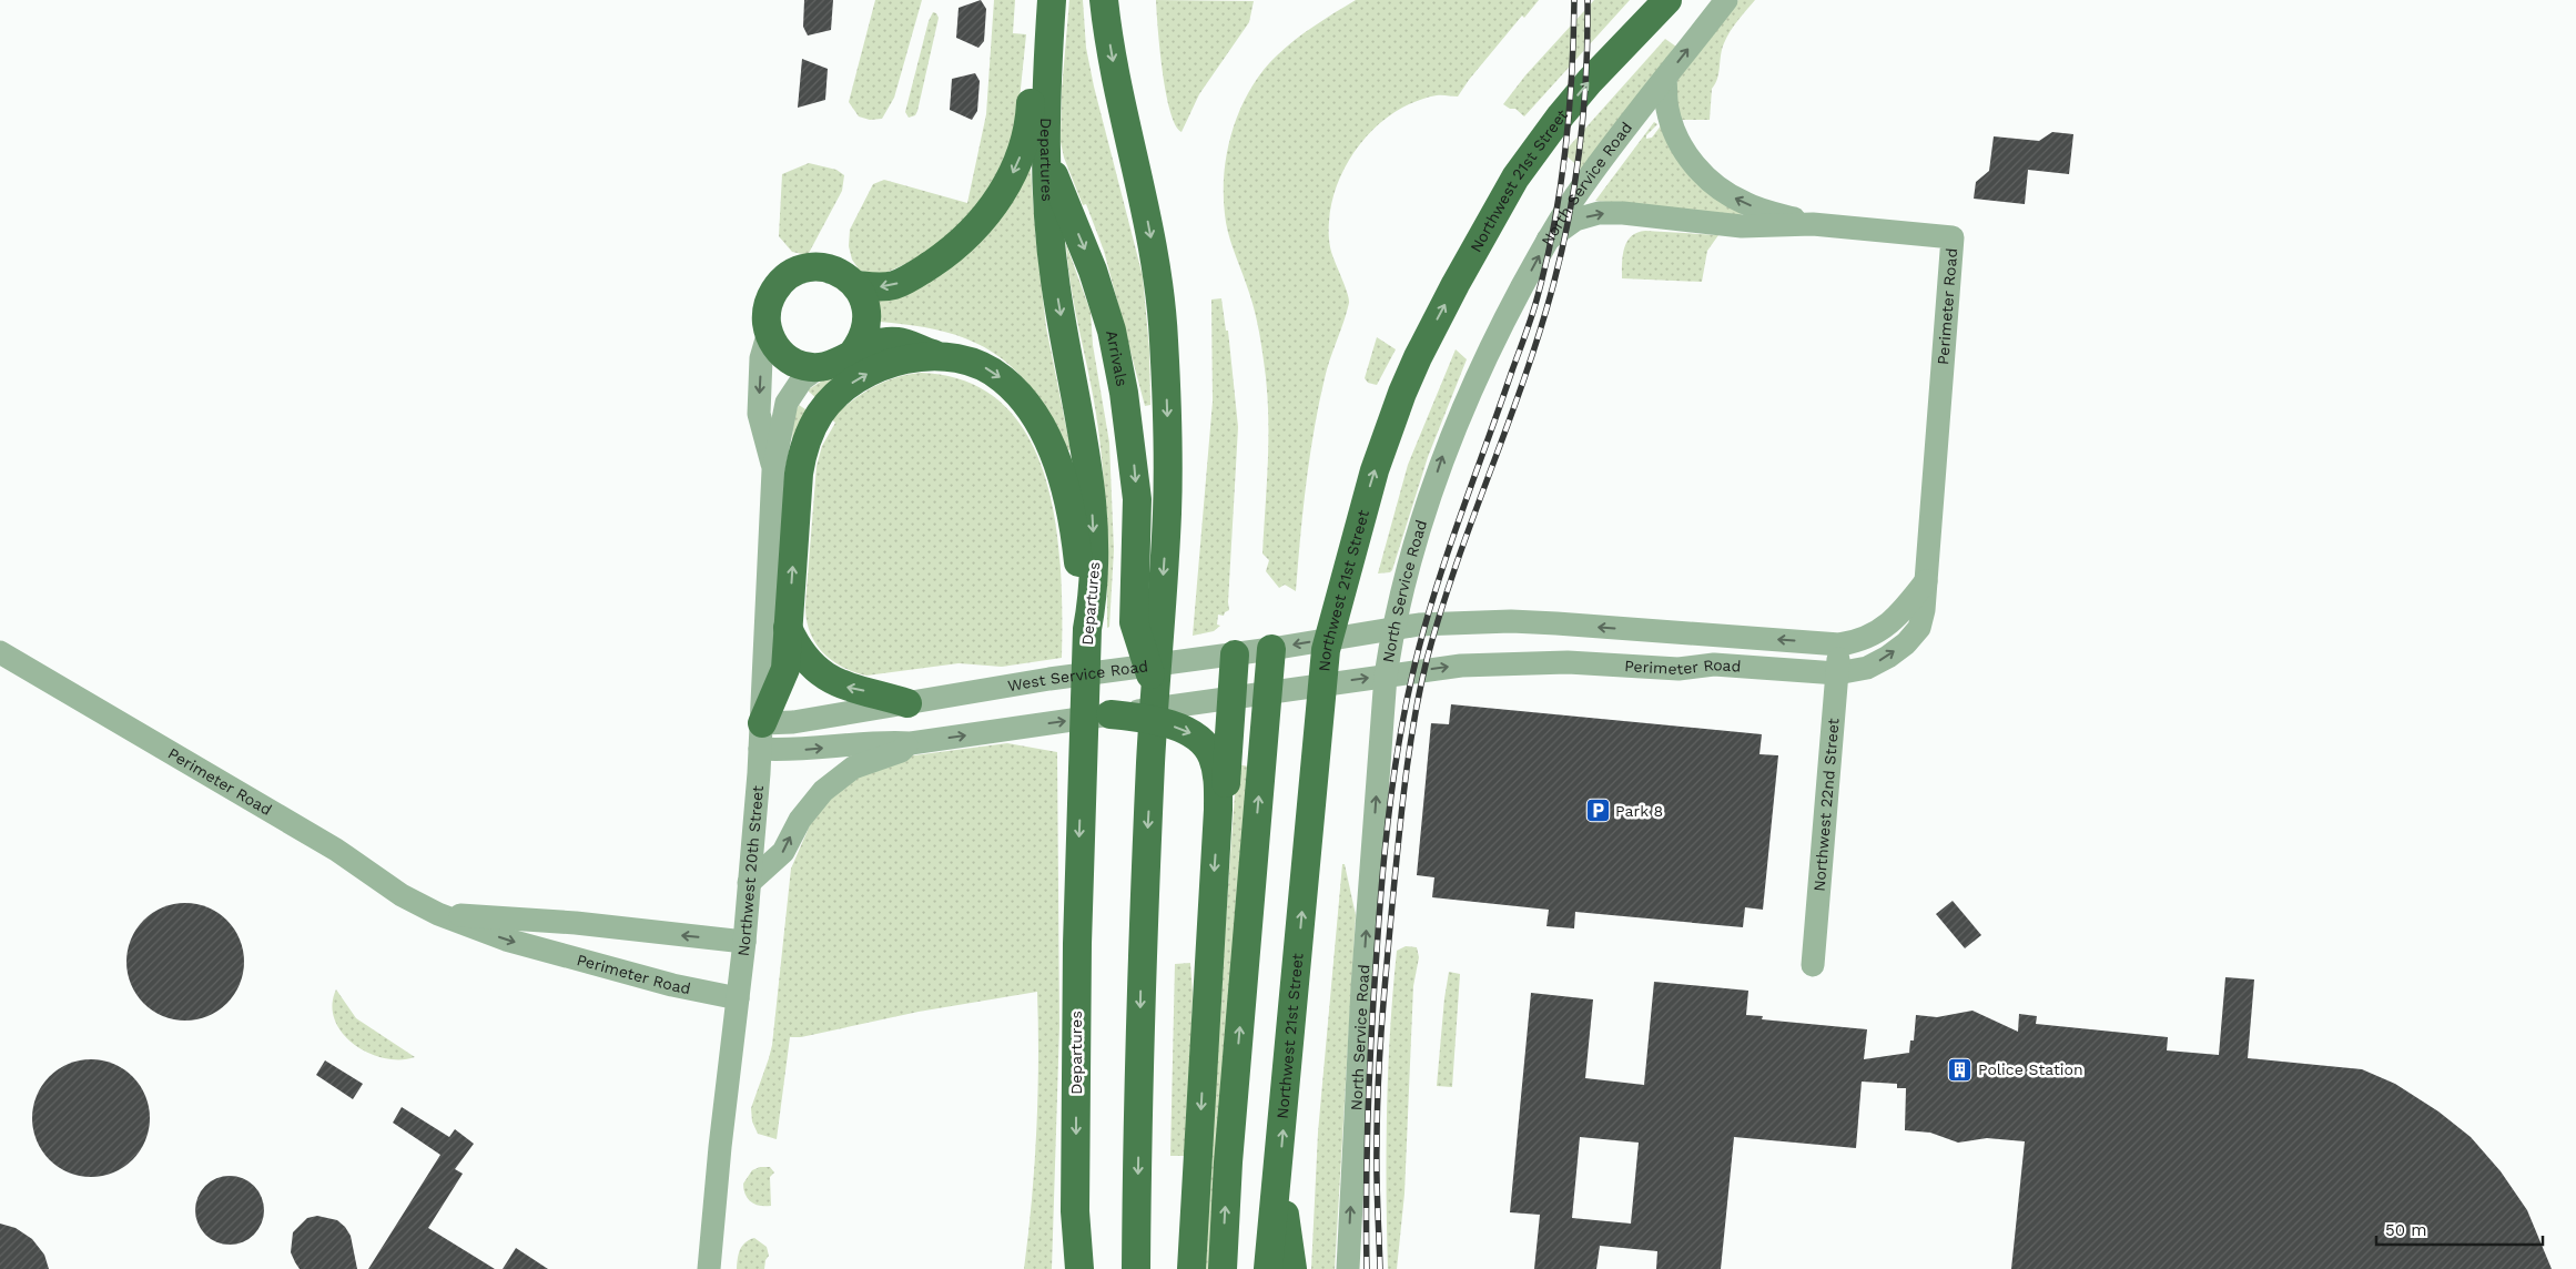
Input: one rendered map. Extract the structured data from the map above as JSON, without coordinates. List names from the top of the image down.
{
  "streets": {
    "main road": ["Departures", "Northwest 21st Street", "Arrivals"],
    "street": [
      "North Service Road",
      "Perimeter Road",
      "West Service Road",
      "Northwest 22nd Street",
      "Northwest 20th Street"
    ]
  },
  "crossings": [
    ["North Service Road", "Perimeter Road"],
    ["North Service Road", "West Service Road"],
    ["Perimeter Road", "West Service Road"],
    ["Perimeter Road", "Northwest 22nd Street"],
    ["Perimeter Road", "Northwest 20th Street"],
    ["Arrivals", "Northwest 20th Street"],
    ["West Service Road", "Northwest 20th Street"]
  ],
  "one_way": ["North Service Road"],
  "places": {
    "parking": ["Park 8"],
    "building": ["Police Station"]
  },
  "scale_bar": "50 m"
}
